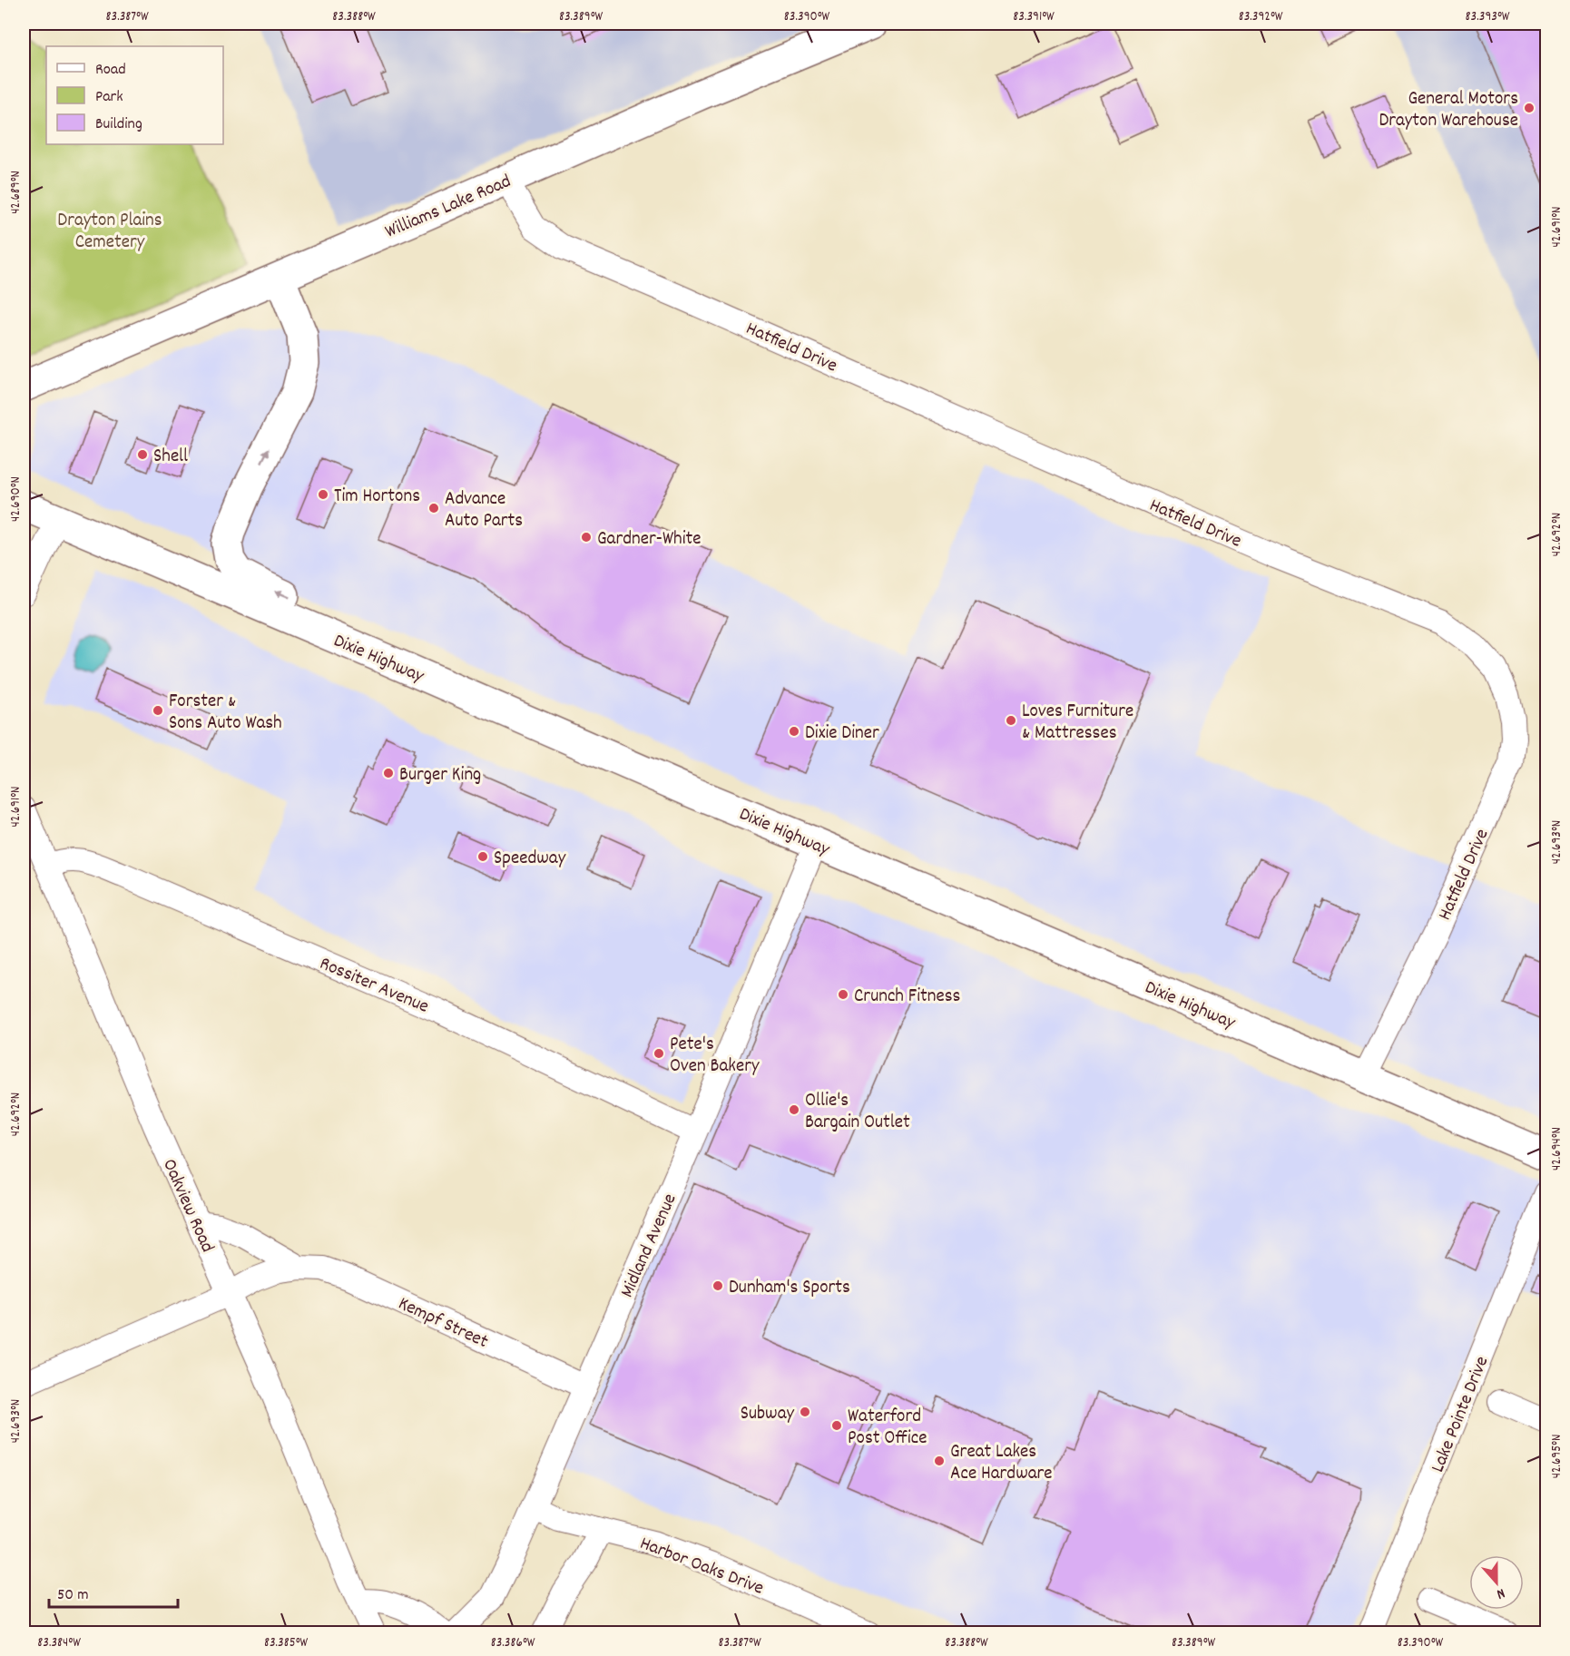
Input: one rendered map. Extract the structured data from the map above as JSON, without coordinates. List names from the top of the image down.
{
  "streets": {
    "main road": ["Williams Lake Road", "Dixie Highway"],
    "street": [
      "Hatfield Drive",
      "Rossiter Avenue",
      "Oakview Road",
      "Midland Avenue",
      "Kempf Street",
      "Lake Pointe Drive",
      "Harbor Oaks Drive"
    ]
  },
  "crossings": [
    ["Williams Lake Road", "Hatfield Drive"],
    ["Hatfield Drive", "Dixie Highway"],
    ["Dixie Highway", "Midland Avenue"],
    ["Rossiter Avenue", "Oakview Road"],
    ["Rossiter Avenue", "Midland Avenue"],
    ["Oakview Road", "Kempf Street"],
    ["Midland Avenue", "Kempf Street"],
    ["Midland Avenue", "Harbor Oaks Drive"]
  ],
  "parks": ["Drayton Plains Cemetery"],
  "places": [
    "General Motors Drayton Warehouse",
    "Shell",
    "Tim Hortons",
    "Advance Auto Parts",
    "Gardner-White",
    "Forster & Sons Auto Wash",
    "Loves Furniture & Mattresses",
    "Dixie Diner",
    "Burger King",
    "Speedway",
    "Crunch Fitness",
    "Pete's Oven Bakery",
    "Ollie's Bargain Outlet",
    "Dunham's Sports",
    "Subway",
    "Waterford Post Office",
    "Great Lakes Ace Hardware"
  ],
  "legend": ["Road", "Park", "Building"],
  "scale_bar": "50 m",
  "north": "bottom",
  "coordinates": [
    "83.387°W",
    "83.388°W",
    "83.389°W",
    "83.390°W",
    "83.391°W",
    "83.392°W",
    "83.393°W",
    "42.689°N",
    "42.691°N",
    "42.690°N",
    "42.692°N",
    "42.693°N",
    "42.694°N",
    "42.695°N",
    "83.384°W",
    "83.385°W",
    "83.386°W"
  ]
}
